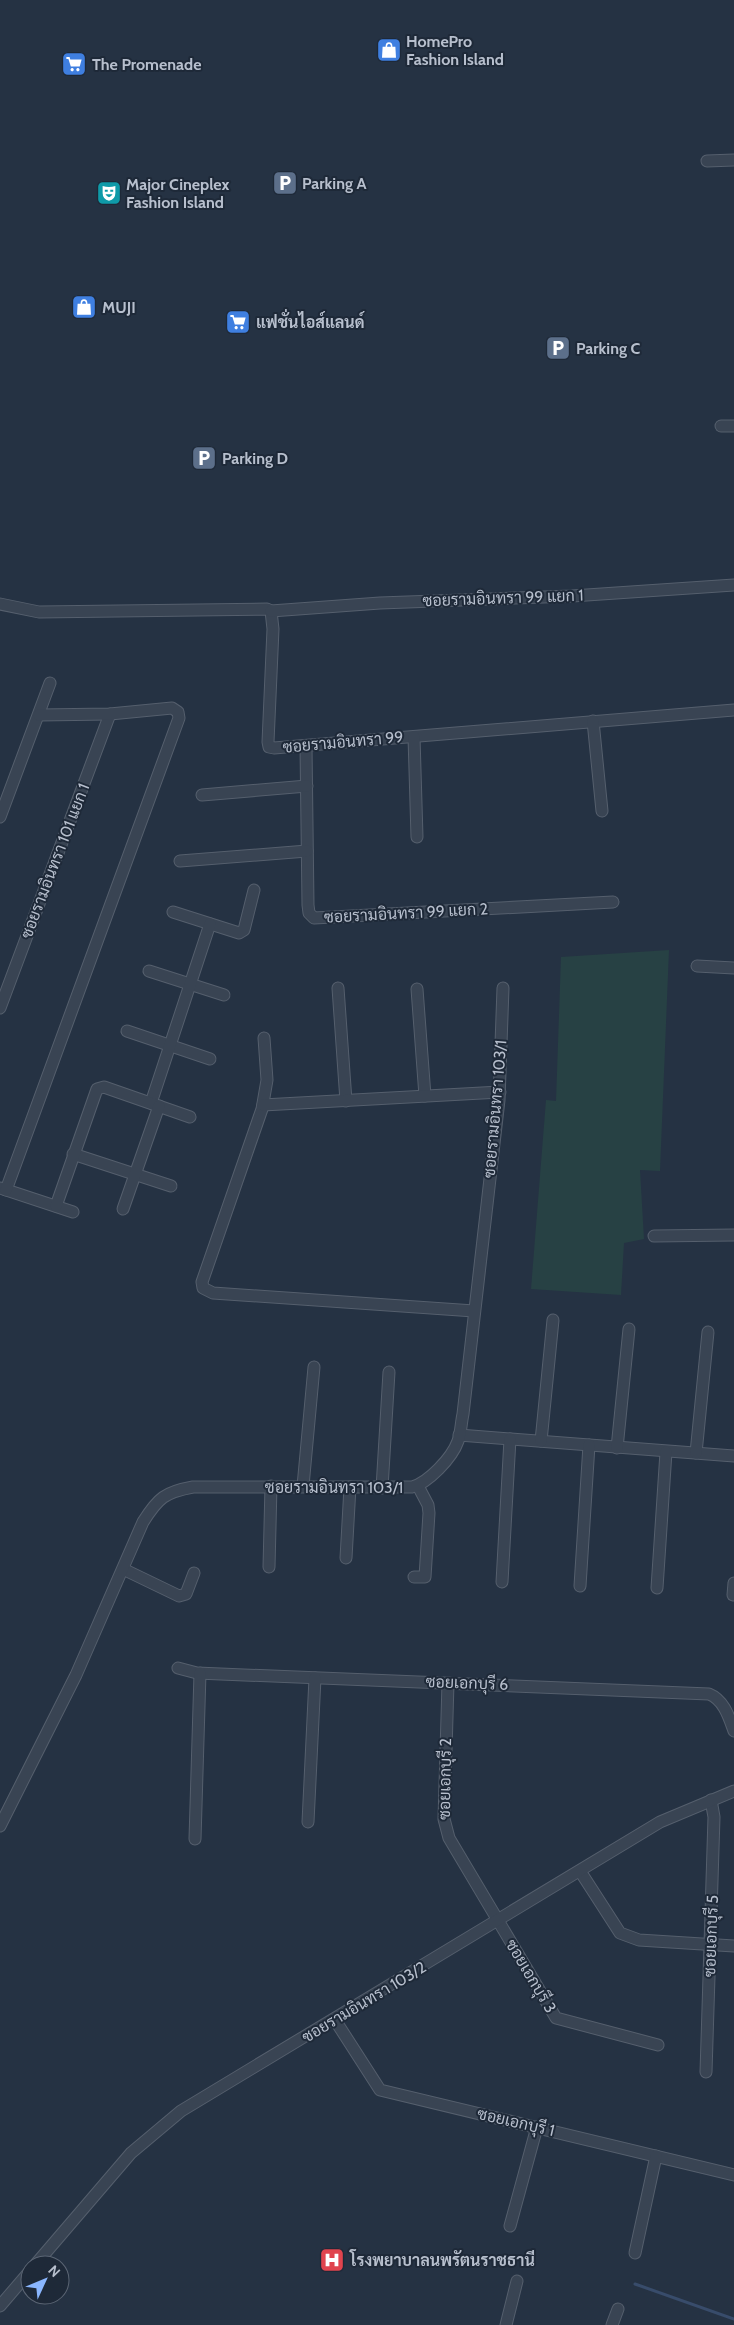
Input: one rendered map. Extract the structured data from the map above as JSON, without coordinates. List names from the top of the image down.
{
  "streets": {
    "street": [
      "ซอยรามอินทรา 99 แยก 1",
      "ซอยรามอินทรา 99",
      "ซอยรามอินทรา 101 แยก 1",
      "ซอยรามอินทรา 99 แยก 2",
      "ซอยรามอินทรา 103/1",
      "ซอยเอกบุรี 6",
      "ซอยเอกบุรี 2",
      "ซอยเอกบุรี 5",
      "ซอยเอกบุรี 3",
      "ซอยรามอินทรา 103/2",
      "ซอยเอกบุรี 1"
    ]
  },
  "crossings": [
    ["ซอยรามอินทรา 99 แยก 1", "ซอยรามอินทรา 99"],
    ["ซอยรามอินทรา 99", "ซอยรามอินทรา 99 แยก 2"],
    ["ซอยเอกบุรี 6", "ซอยเอกบุรี 2"],
    ["ซอยเอกบุรี 2", "ซอยเอกบุรี 3"],
    ["ซอยเอกบุรี 2", "ซอยรามอินทรา 103/2"],
    ["ซอยเอกบุรี 5", "ซอยรามอินทรา 103/2"],
    ["ซอยเอกบุรี 3", "ซอยรามอินทรา 103/2"],
    ["ซอยรามอินทรา 103/2", "ซอยเอกบุรี 1"]
  ],
  "places": {
    "shop": ["HomePro Fashion Island", "MUJI"],
    "supermarket": ["The Promenade", "แฟชั่นไอส์แลนด์"],
    "parking": ["Parking A", "Parking C", "Parking D"],
    "theatre": ["Major Cineplex Fashion Island"],
    "hospital": ["โรงพยาบาลนพรัตนราชธานี"]
  },
  "north": "top right"
}
